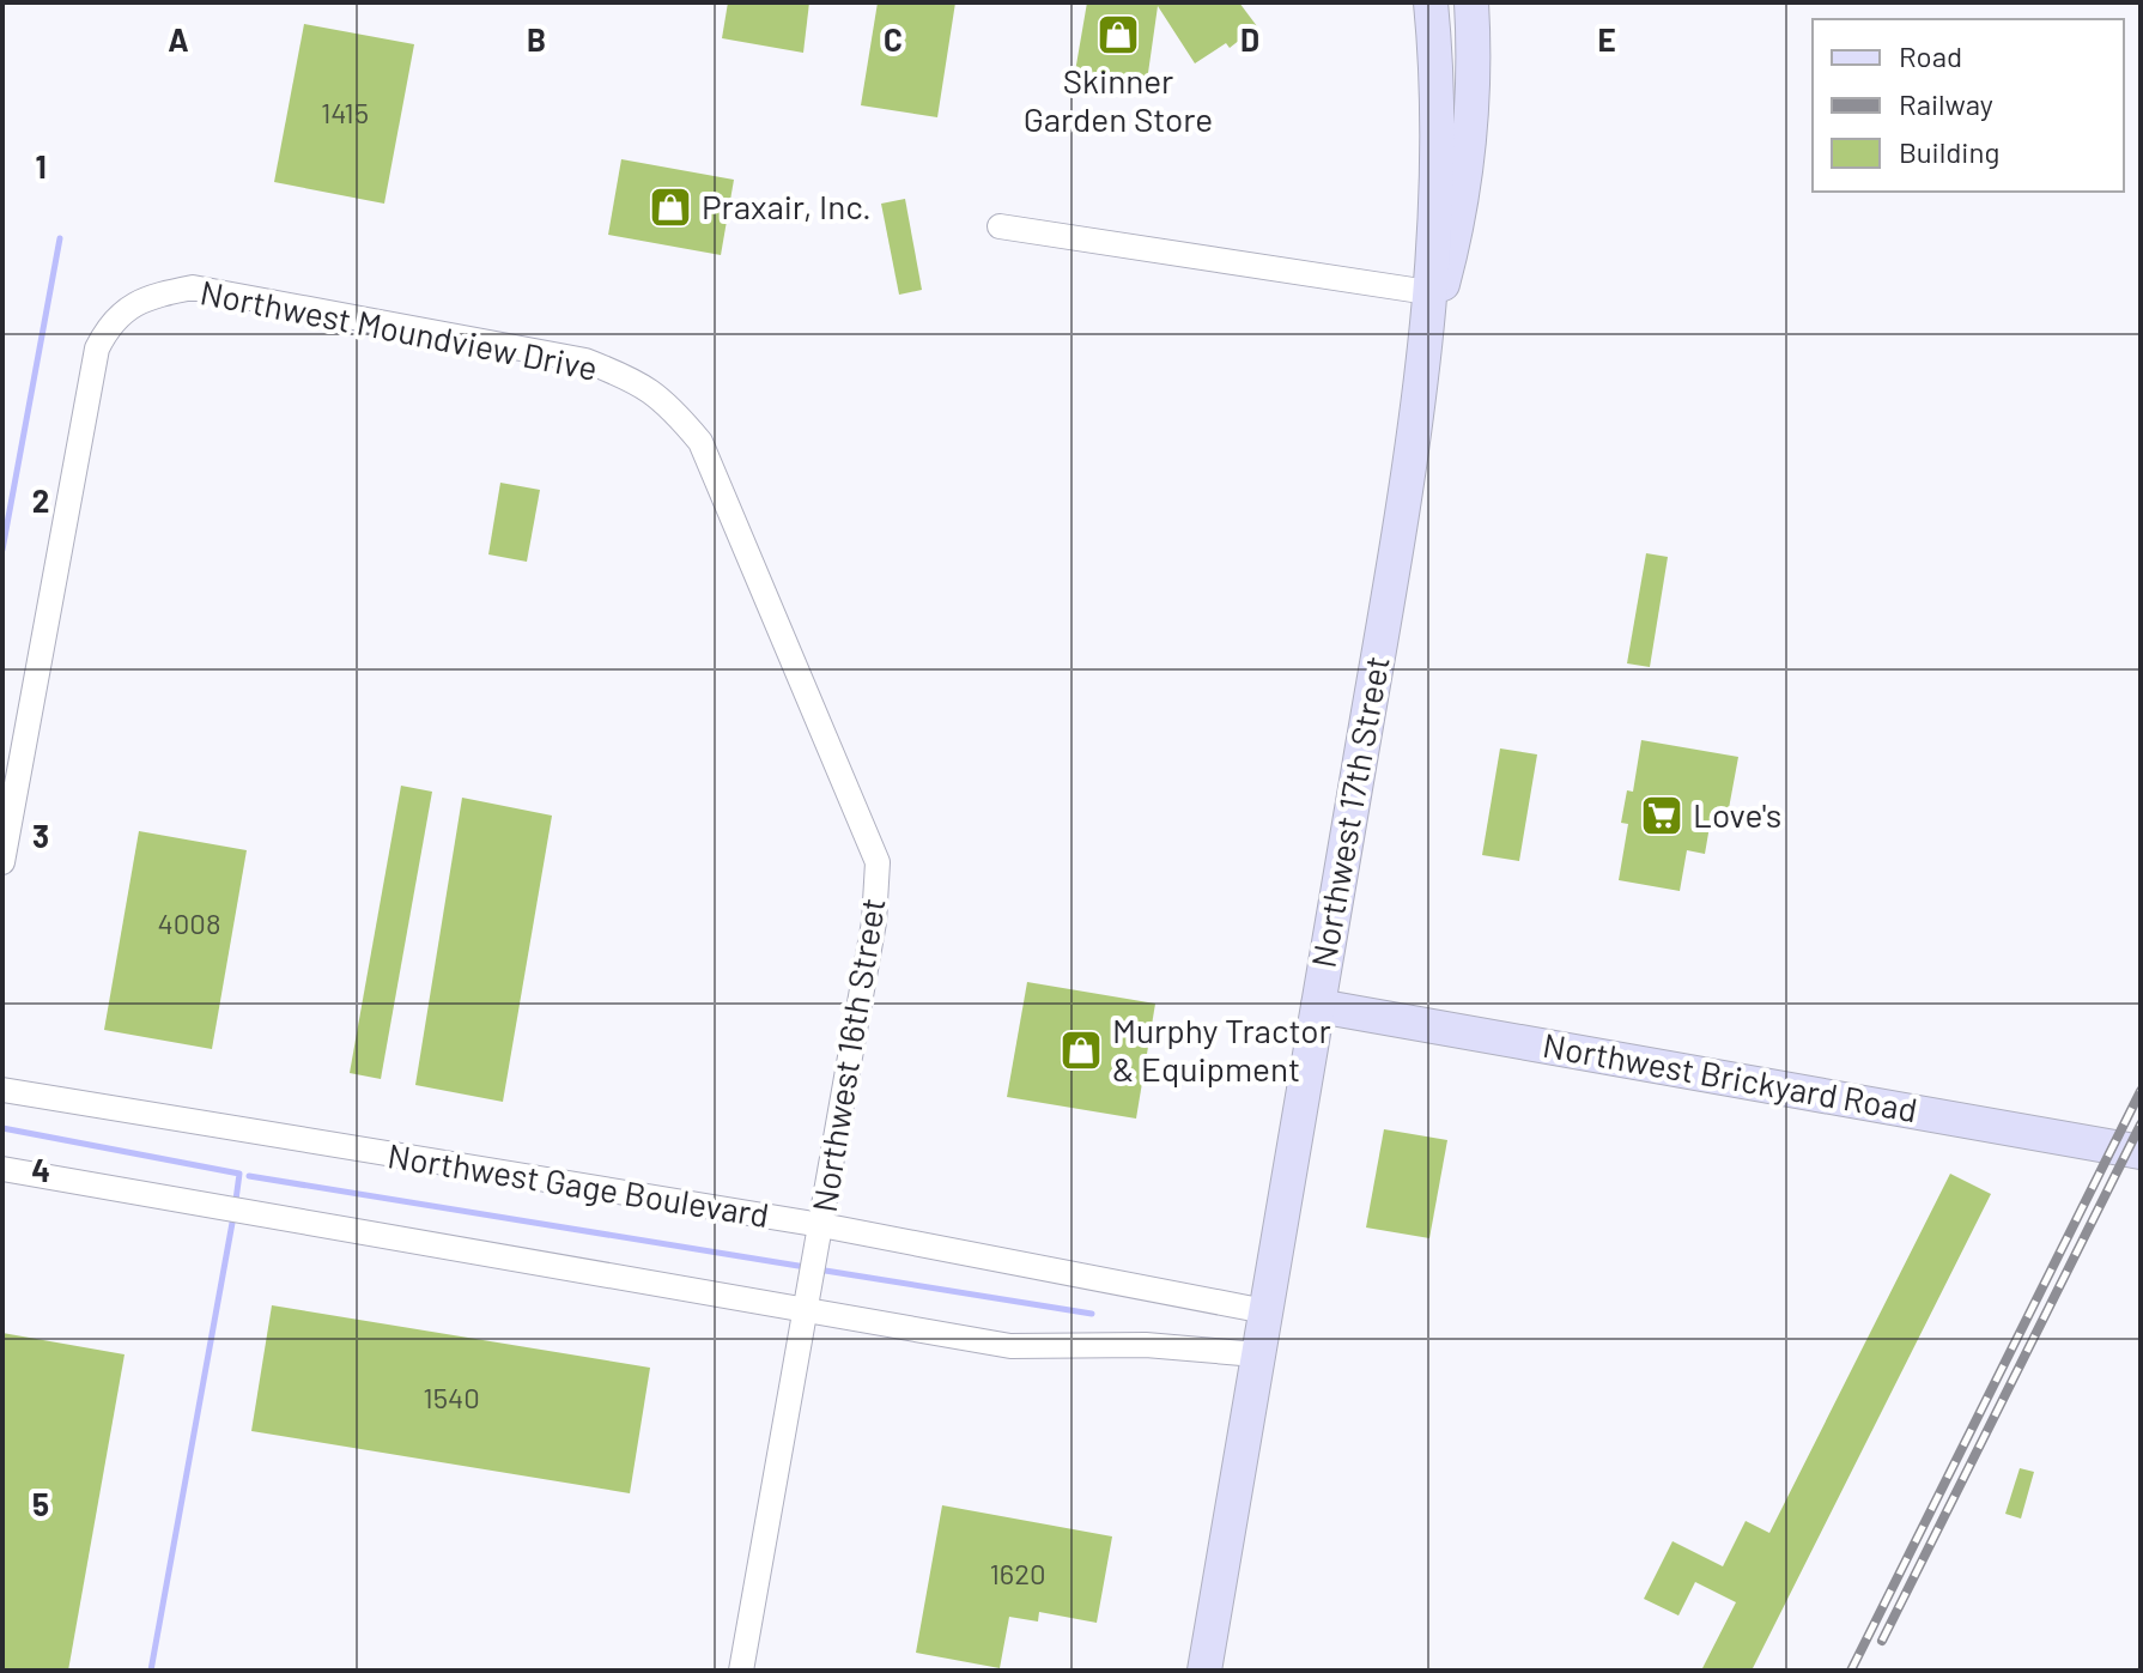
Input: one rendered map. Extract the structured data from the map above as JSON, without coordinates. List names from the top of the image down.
{
  "streets": {
    "main road": ["Northwest 17th Street", "Northwest Brickyard Road"],
    "street": ["Northwest Moundview Drive", "Northwest 16th Street", "Northwest Gage Boulevard"]
  },
  "crossings": [
    ["Northwest Moundview Drive", "Northwest 16th Street"],
    ["Northwest 17th Street", "Northwest Brickyard Road"],
    ["Northwest 17th Street", "Northwest Gage Boulevard"],
    ["Northwest 16th Street", "Northwest Gage Boulevard"]
  ],
  "places": {
    "shop": ["Skinner Garden Store", "Praxair, Inc.", "Murphy Tractor & Equipment"],
    "supermarket": ["Love's"]
  },
  "house_numbers": [
    "1415",
    "4008",
    "1540",
    "1620"
  ],
  "legend": ["Road", "Railway", "Building"],
  "grid": {
    "columns": [
      "A",
      "B",
      "C",
      "D",
      "E"
    ],
    "rows": [
      "1",
      "2",
      "3",
      "4",
      "5"
    ]
  }
}
